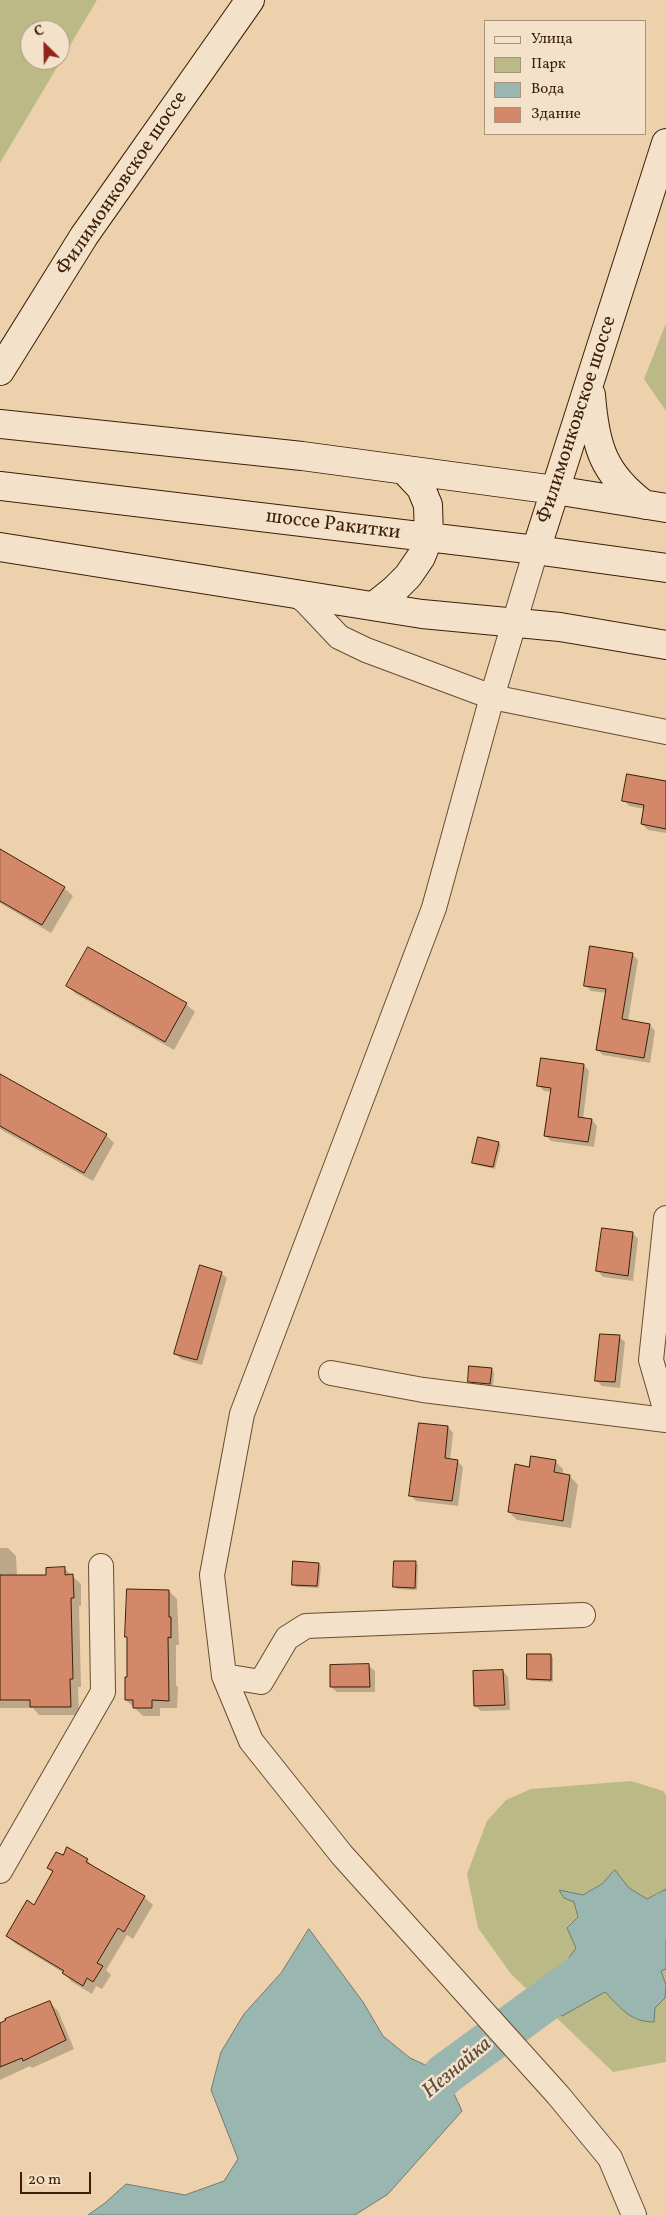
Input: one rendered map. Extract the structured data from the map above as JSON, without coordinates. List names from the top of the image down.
{
  "streets": {
    "street": ["Филимонковское шоссе", "шоссе Ракитки"]
  },
  "crossings": [
    ["Филимонковское шоссе", "шоссе Ракитки"]
  ],
  "water": ["Незнайка"],
  "legend": [
    "Улица",
    "Парк",
    "Вода",
    "Здание"
  ],
  "scale_bar": "20 m",
  "north": "top left"
}
